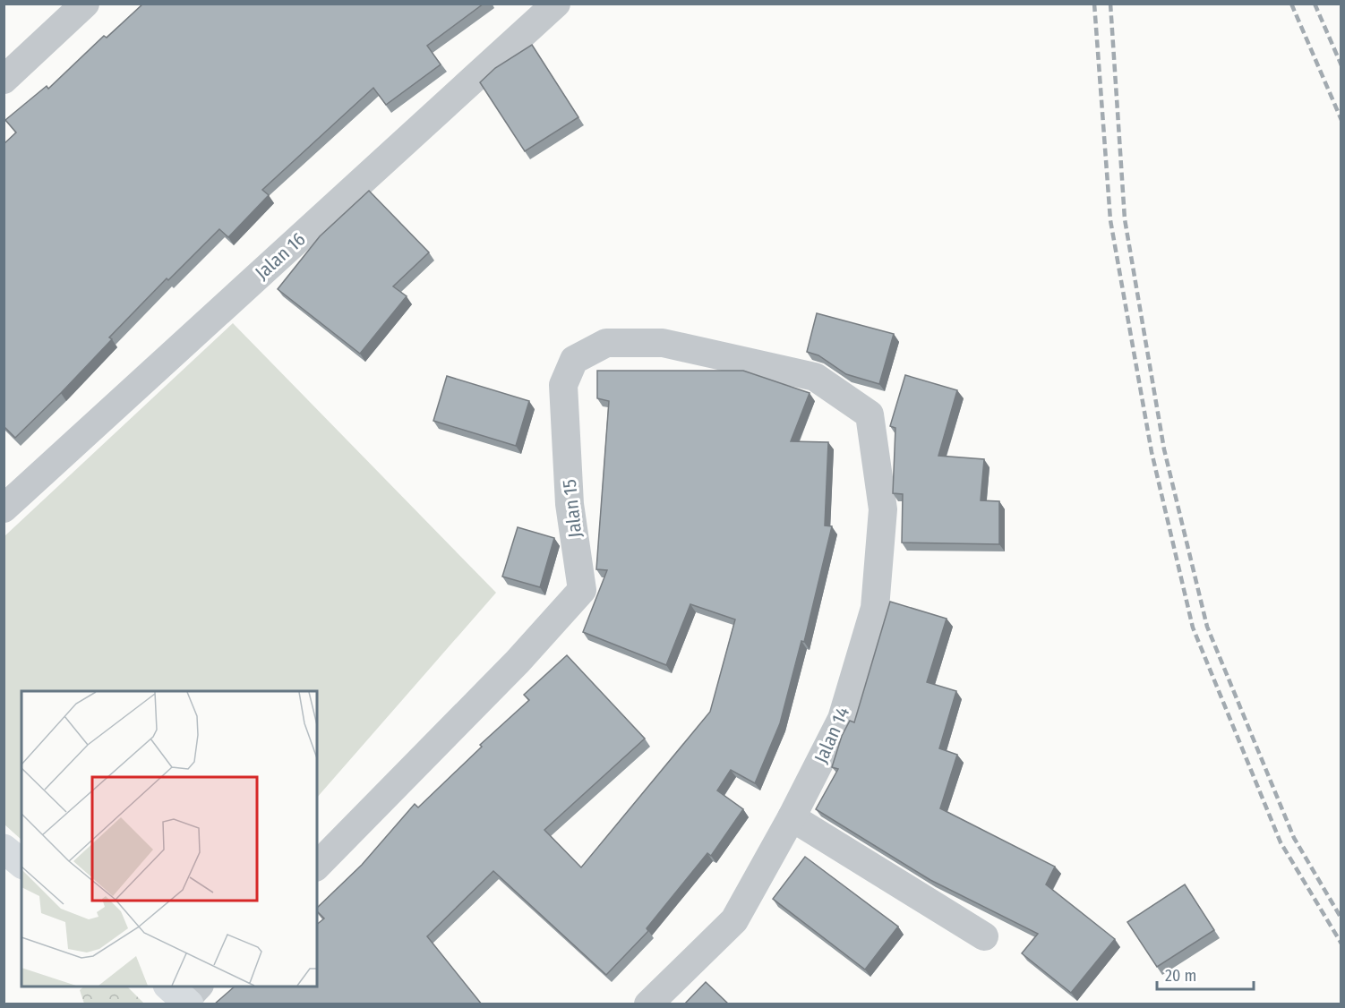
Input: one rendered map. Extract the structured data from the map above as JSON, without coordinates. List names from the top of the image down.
{
  "streets": {
    "street": ["Jalan 16", "Jalan 15", "Jalan 14"]
  },
  "crossings": [
    ["Jalan 15", "Jalan 14"]
  ],
  "scale_bar": "20 m"
}
